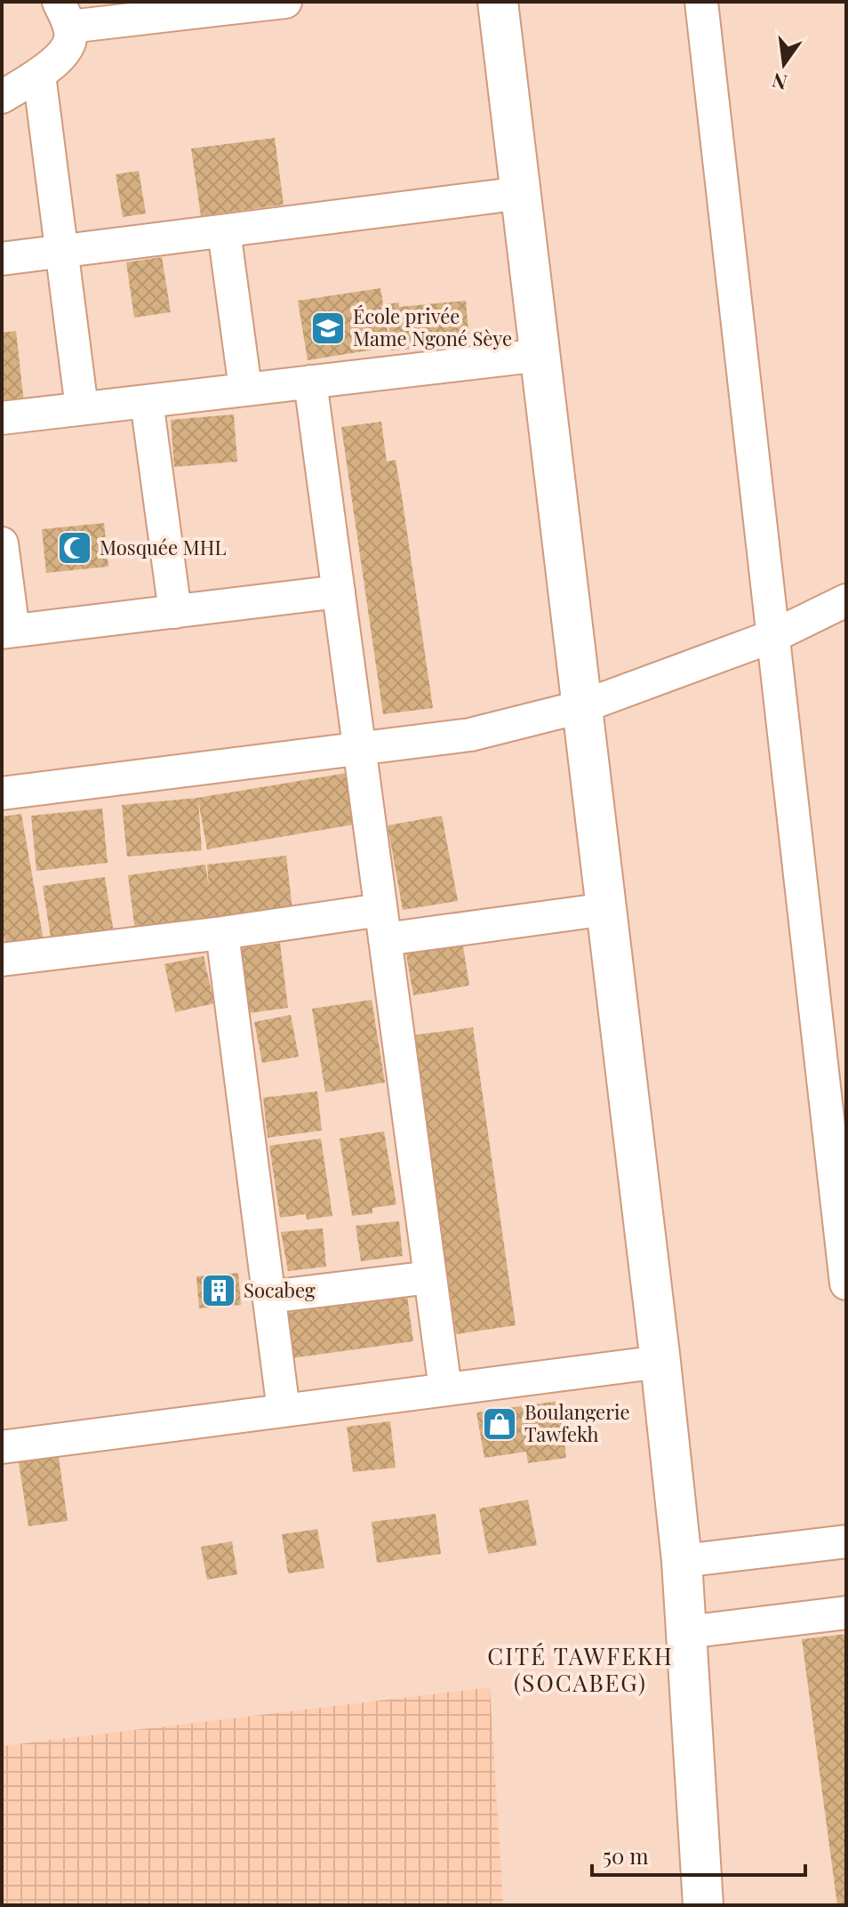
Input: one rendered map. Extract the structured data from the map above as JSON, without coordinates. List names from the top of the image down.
{
  "districts": ["CITÉ TAWFEKH (SOCABEG)"],
  "places": {
    "school or university": ["École privée Mame Ngoné Sèye"],
    "mosque": ["Mosquée MHL"],
    "building": ["Socabeg"],
    "shop": ["Boulangerie Tawfekh"]
  },
  "scale_bar": "50 m",
  "north": "bottom"
}
